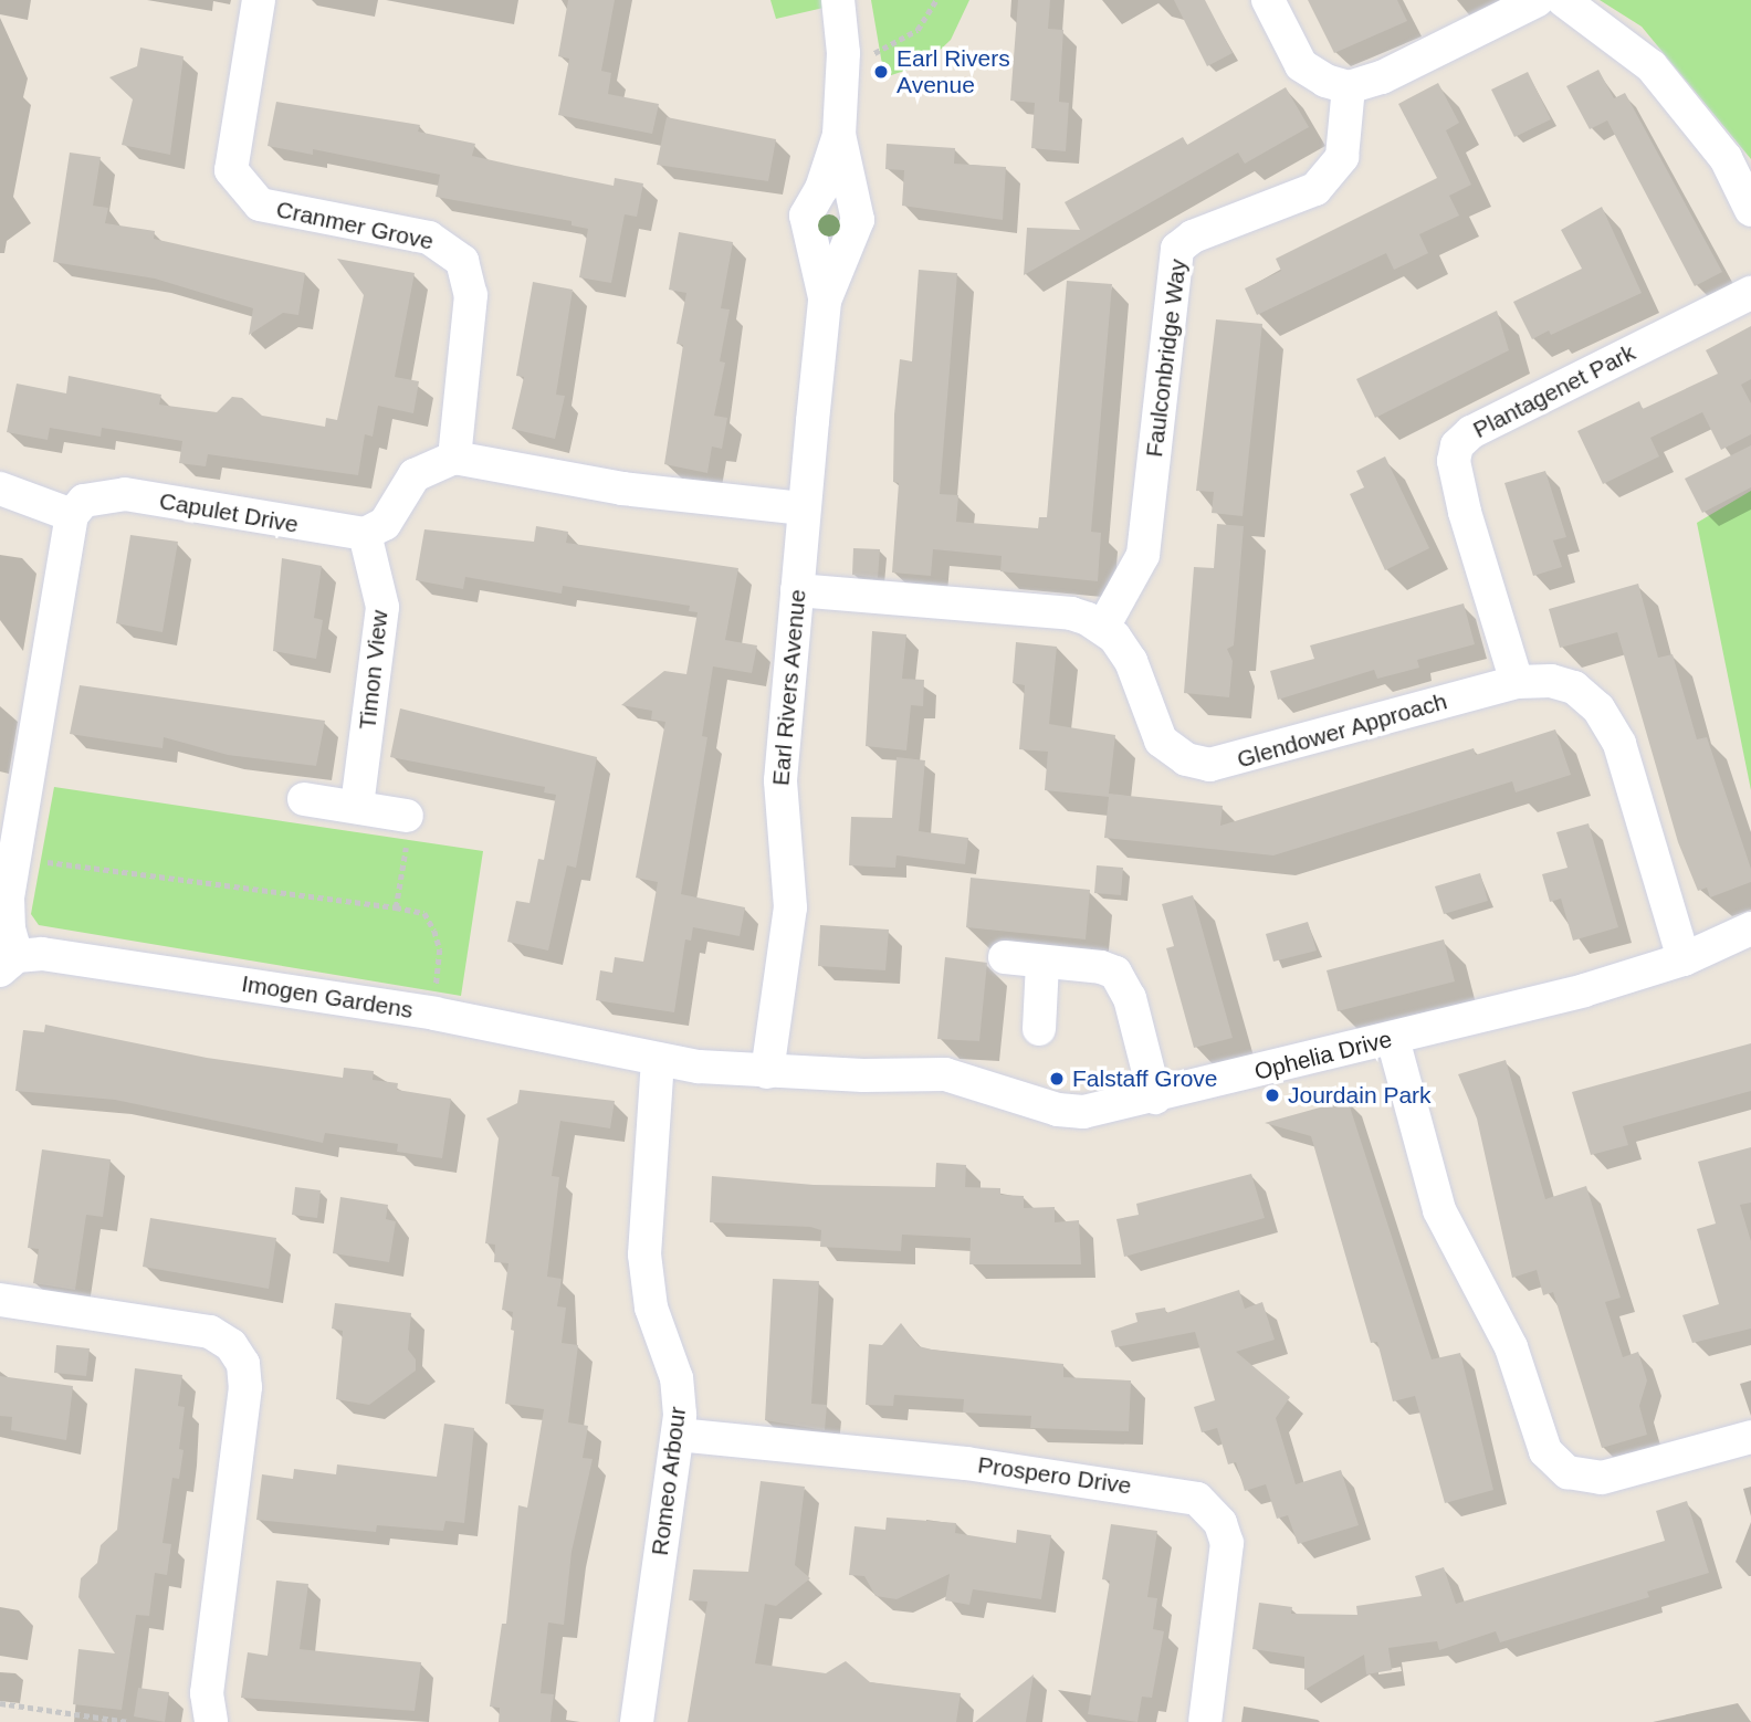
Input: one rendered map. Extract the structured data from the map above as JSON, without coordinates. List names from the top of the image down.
{
  "streets": {
    "street": [
      "Cranmer Grove",
      "Faulconbridge Way",
      "Plantagenet Park",
      "Capulet Drive",
      "Timon View",
      "Earl Rivers Avenue",
      "Glendower Approach",
      "Imogen Gardens",
      "Ophelia Drive",
      "Prospero Drive",
      "Romeo Arbour"
    ]
  },
  "crossings": [
    ["Faulconbridge Way", "Glendower Approach"],
    ["Plantagenet Park", "Glendower Approach"],
    ["Capulet Drive", "Timon View"],
    ["Earl Rivers Avenue", "Ophelia Drive"],
    ["Glendower Approach", "Ophelia Drive"],
    ["Imogen Gardens", "Ophelia Drive"],
    ["Imogen Gardens", "Romeo Arbour"],
    ["Ophelia Drive", "Romeo Arbour"],
    ["Prospero Drive", "Romeo Arbour"]
  ],
  "places": ["Earl Rivers Avenue", "Falstaff Grove", "Jourdain Park"]
}
